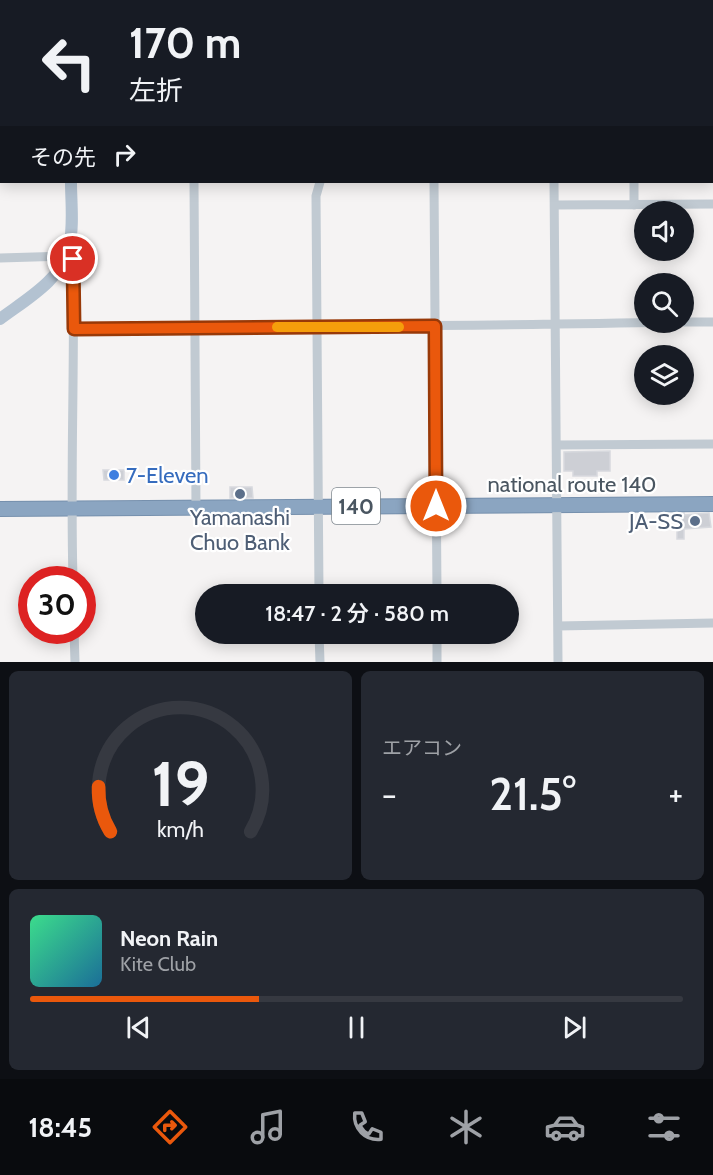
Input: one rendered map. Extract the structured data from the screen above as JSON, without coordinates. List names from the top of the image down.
{
  "streets": {
    "highway": ["national route 140", "140"]
  },
  "places": ["7-Eleven", "Yamanashi Chuo Bank", "JA-SS"],
  "page": {
    "turn": ["170 m", "左折"],
    "then": "その先",
    "limit": "30",
    "trip": "18:47 · 2 分 · 580 m",
    "tile": "エアコン",
    "heat": ["−", "21.5°", "+"],
    "song": ["Neon Rain", "Kite Club"],
    "tabs": "18:45",
    "gauge": ["19", "km/h"]
  }
}
